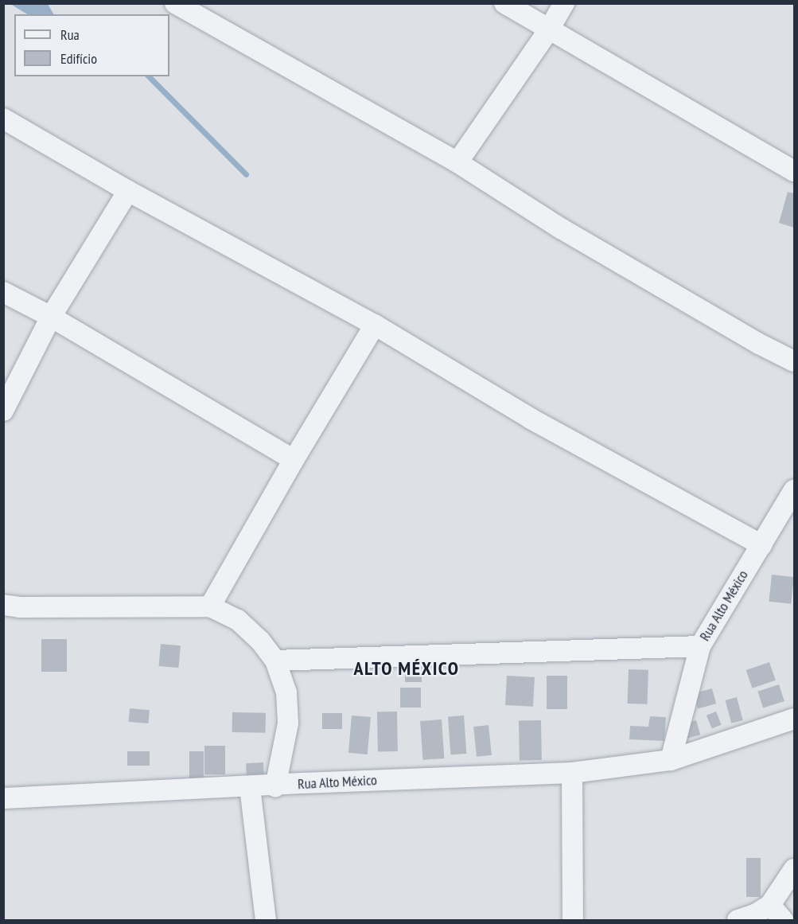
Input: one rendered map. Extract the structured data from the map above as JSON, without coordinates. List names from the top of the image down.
{
  "streets": {
    "street": ["Rua Alto México"]
  },
  "districts": ["ALTO MÉXICO"],
  "legend": ["Rua", "Edifício"]
}
